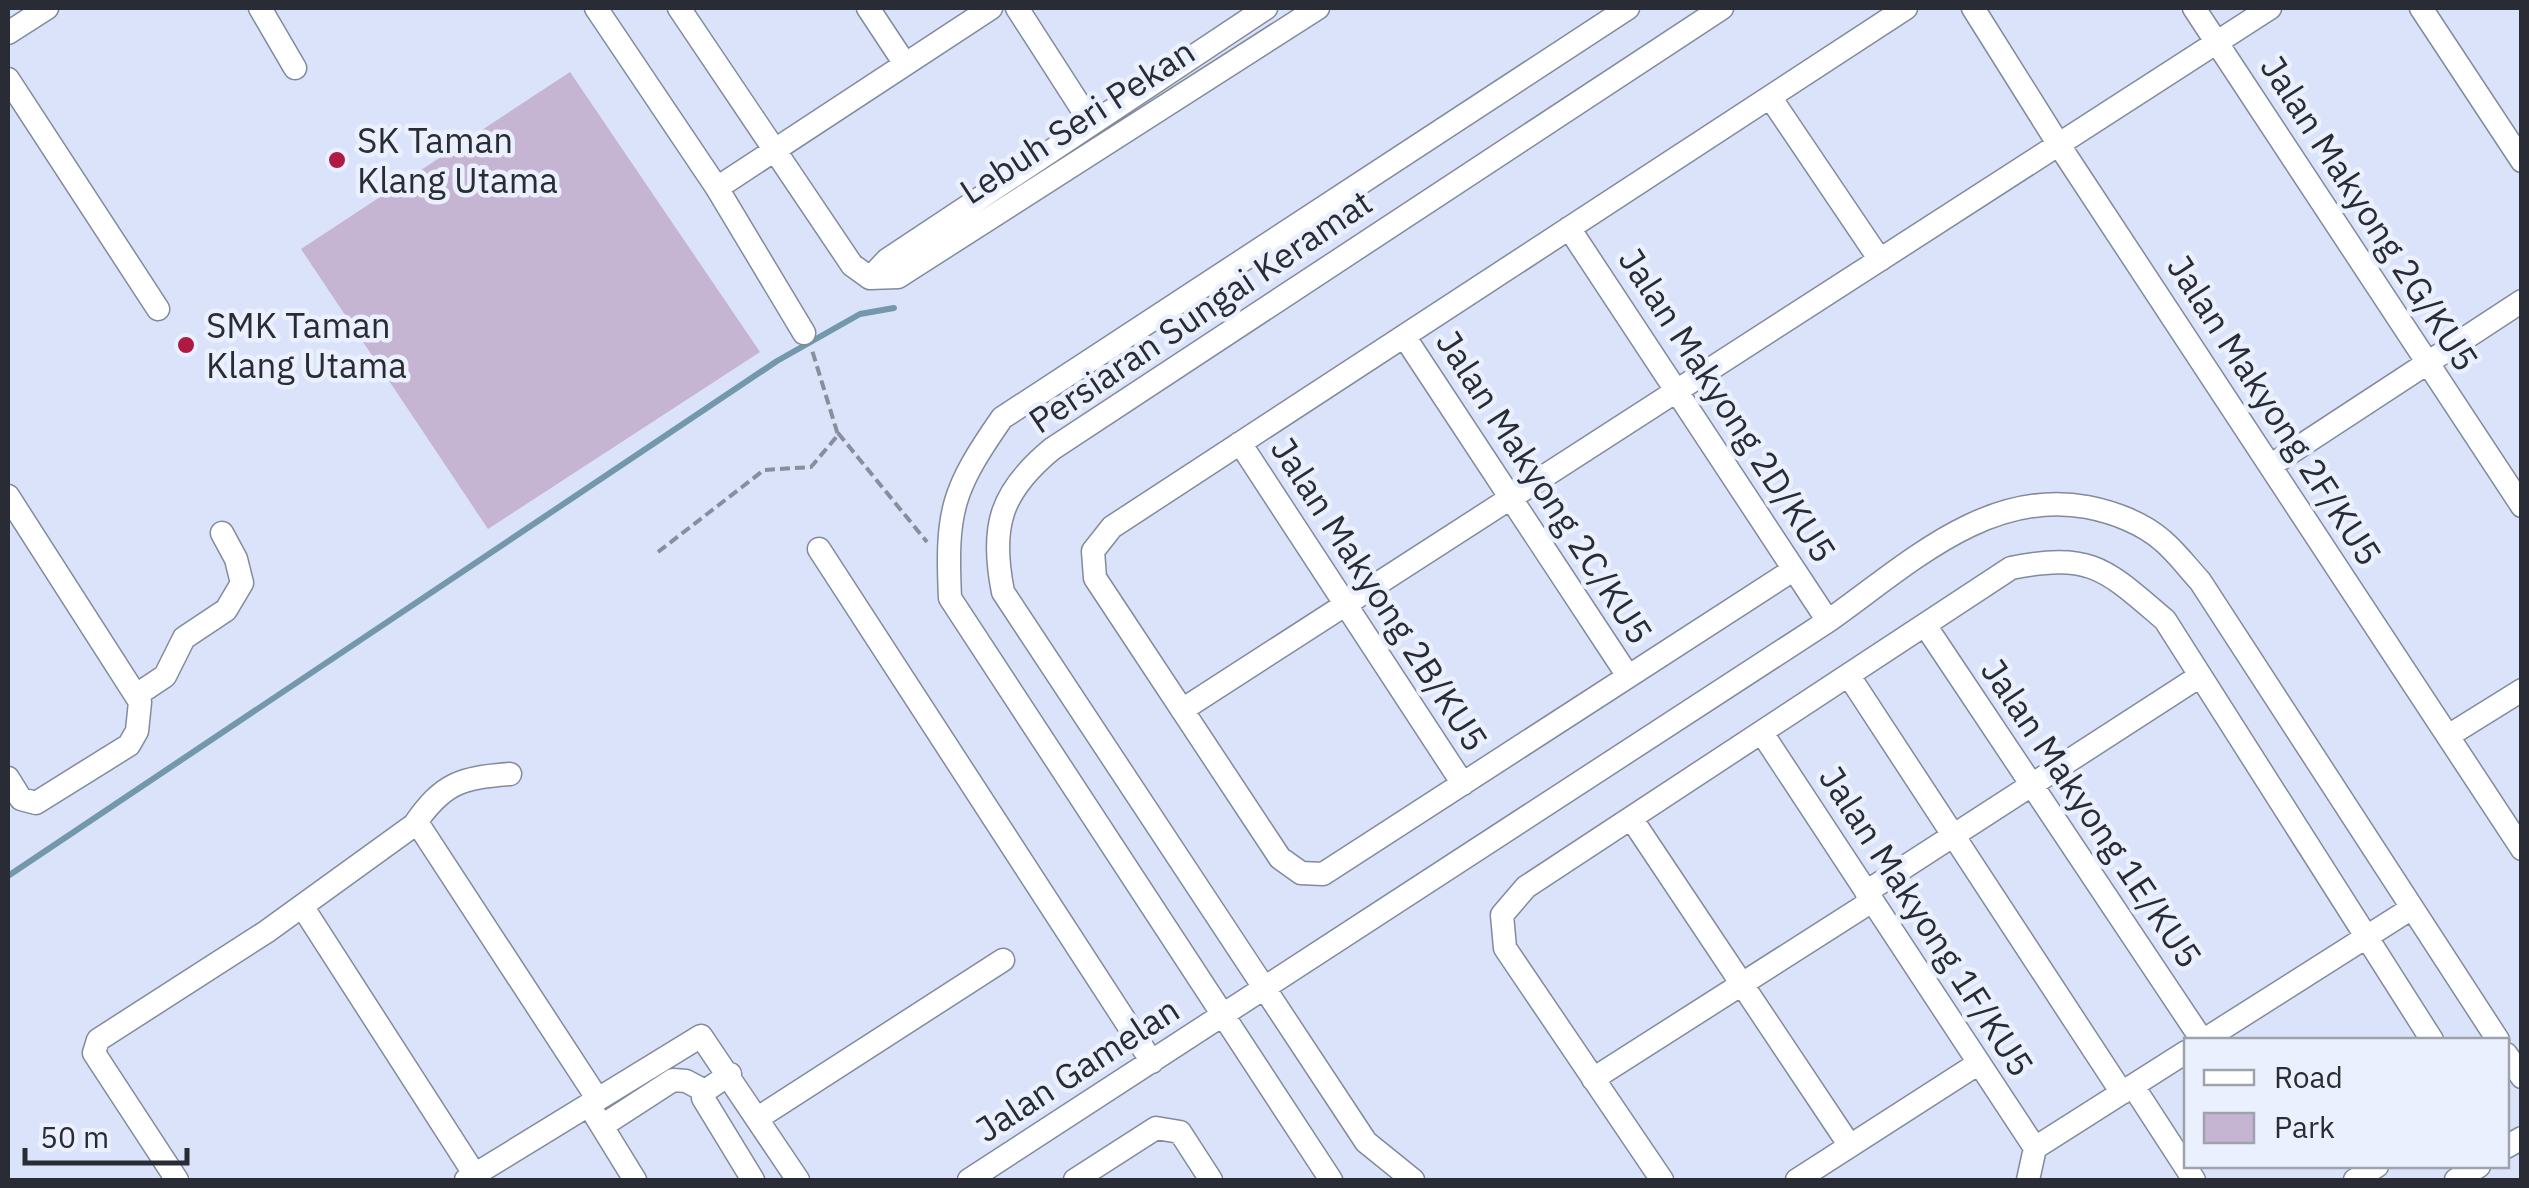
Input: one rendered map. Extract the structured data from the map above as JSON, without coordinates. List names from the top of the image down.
{
  "streets": {
    "street": [
      "Lebuh Seri Pekan",
      "Jalan Makyong 2G/KU5",
      "Persiaran Sungai Keramat",
      "Jalan Makyong 2D/KU5",
      "Jalan Makyong 2F/KU5",
      "Jalan Makyong 2C/KU5",
      "Jalan Makyong 2B/KU5",
      "Jalan Makyong 1E/KU5",
      "Jalan Makyong 1F/KU5",
      "Jalan Gamelan"
    ]
  },
  "crossings": [
    ["Persiaran Sungai Keramat", "Jalan Gamelan"],
    ["Jalan Makyong 2D/KU5", "Jalan Gamelan"]
  ],
  "places": ["SK Taman Klang Utama", "SMK Taman Klang Utama"],
  "legend": ["Road", "Park"],
  "scale_bar": "50 m"
}
